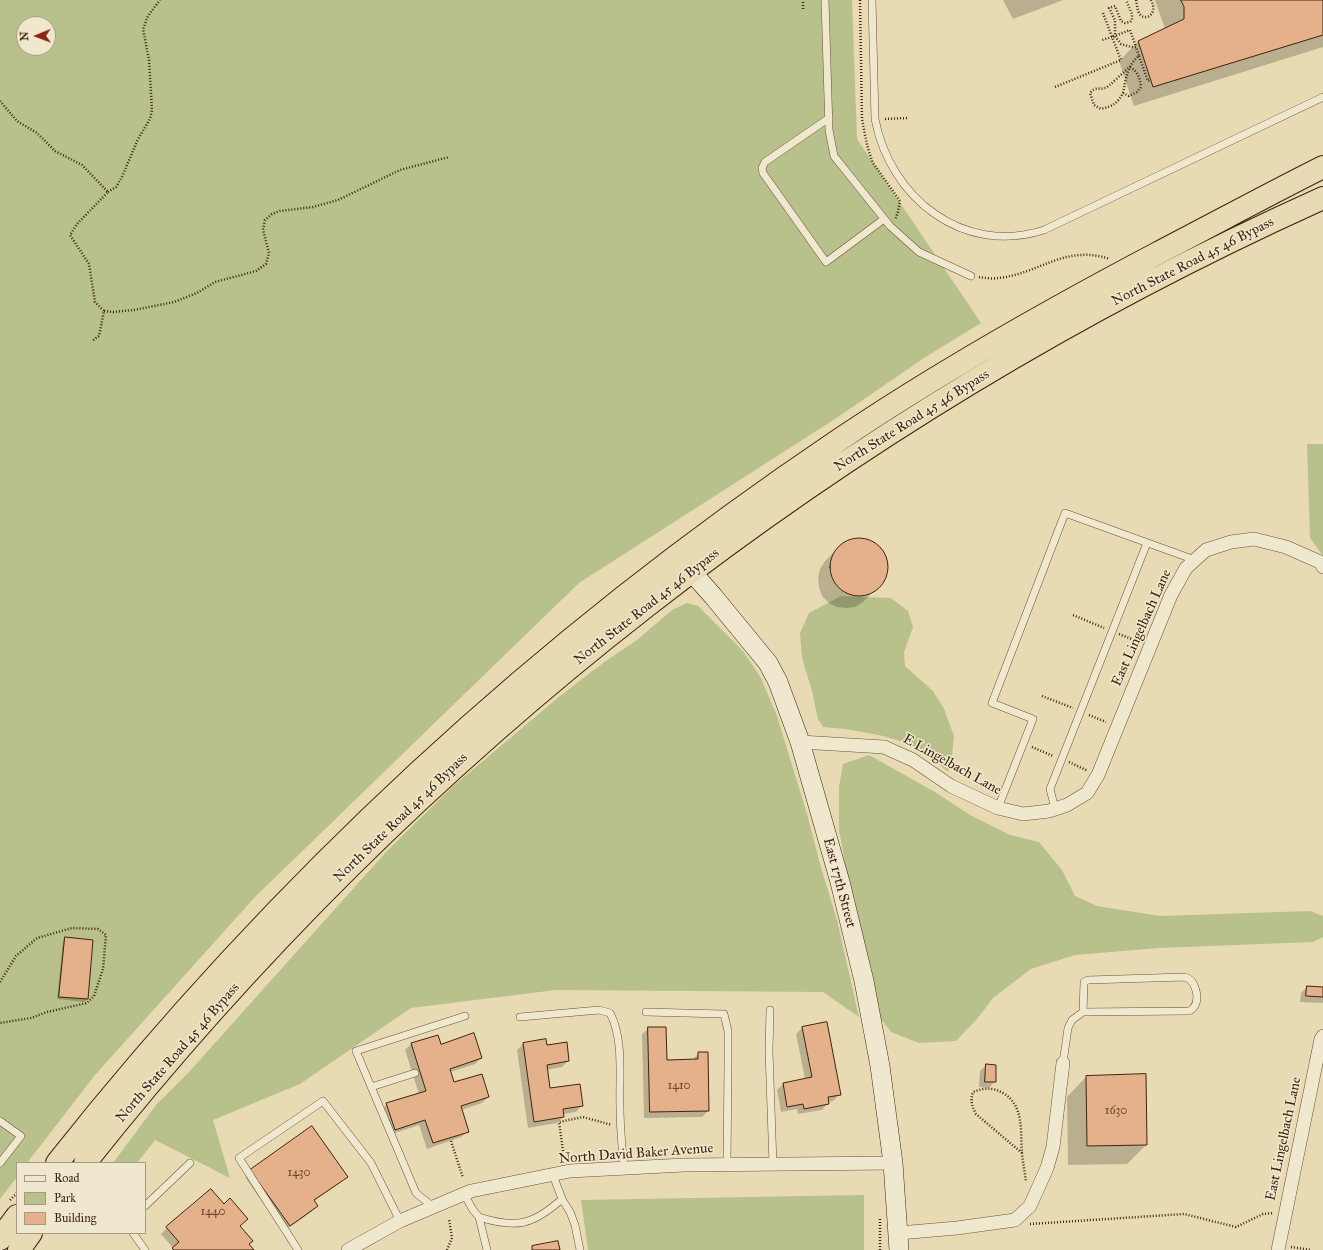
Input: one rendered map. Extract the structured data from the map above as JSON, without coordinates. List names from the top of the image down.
{
  "streets": {
    "highway": ["North State Road 45 46 Bypass"],
    "main road": ["East 17th Street"],
    "street": ["East Lingelbach Lane", "E Lingelbach Lane", "North David Baker Avenue"]
  },
  "crossings": [
    ["North State Road 45 46 Bypass", "East 17th Street"],
    ["East Lingelbach Lane", "E Lingelbach Lane"],
    ["E Lingelbach Lane", "East 17th Street"],
    ["East 17th Street", "North David Baker Avenue"]
  ],
  "house_numbers": [
    "1410",
    "1630",
    "1430",
    "1440"
  ],
  "legend": ["Road", "Park", "Building"],
  "north": "left"
}
